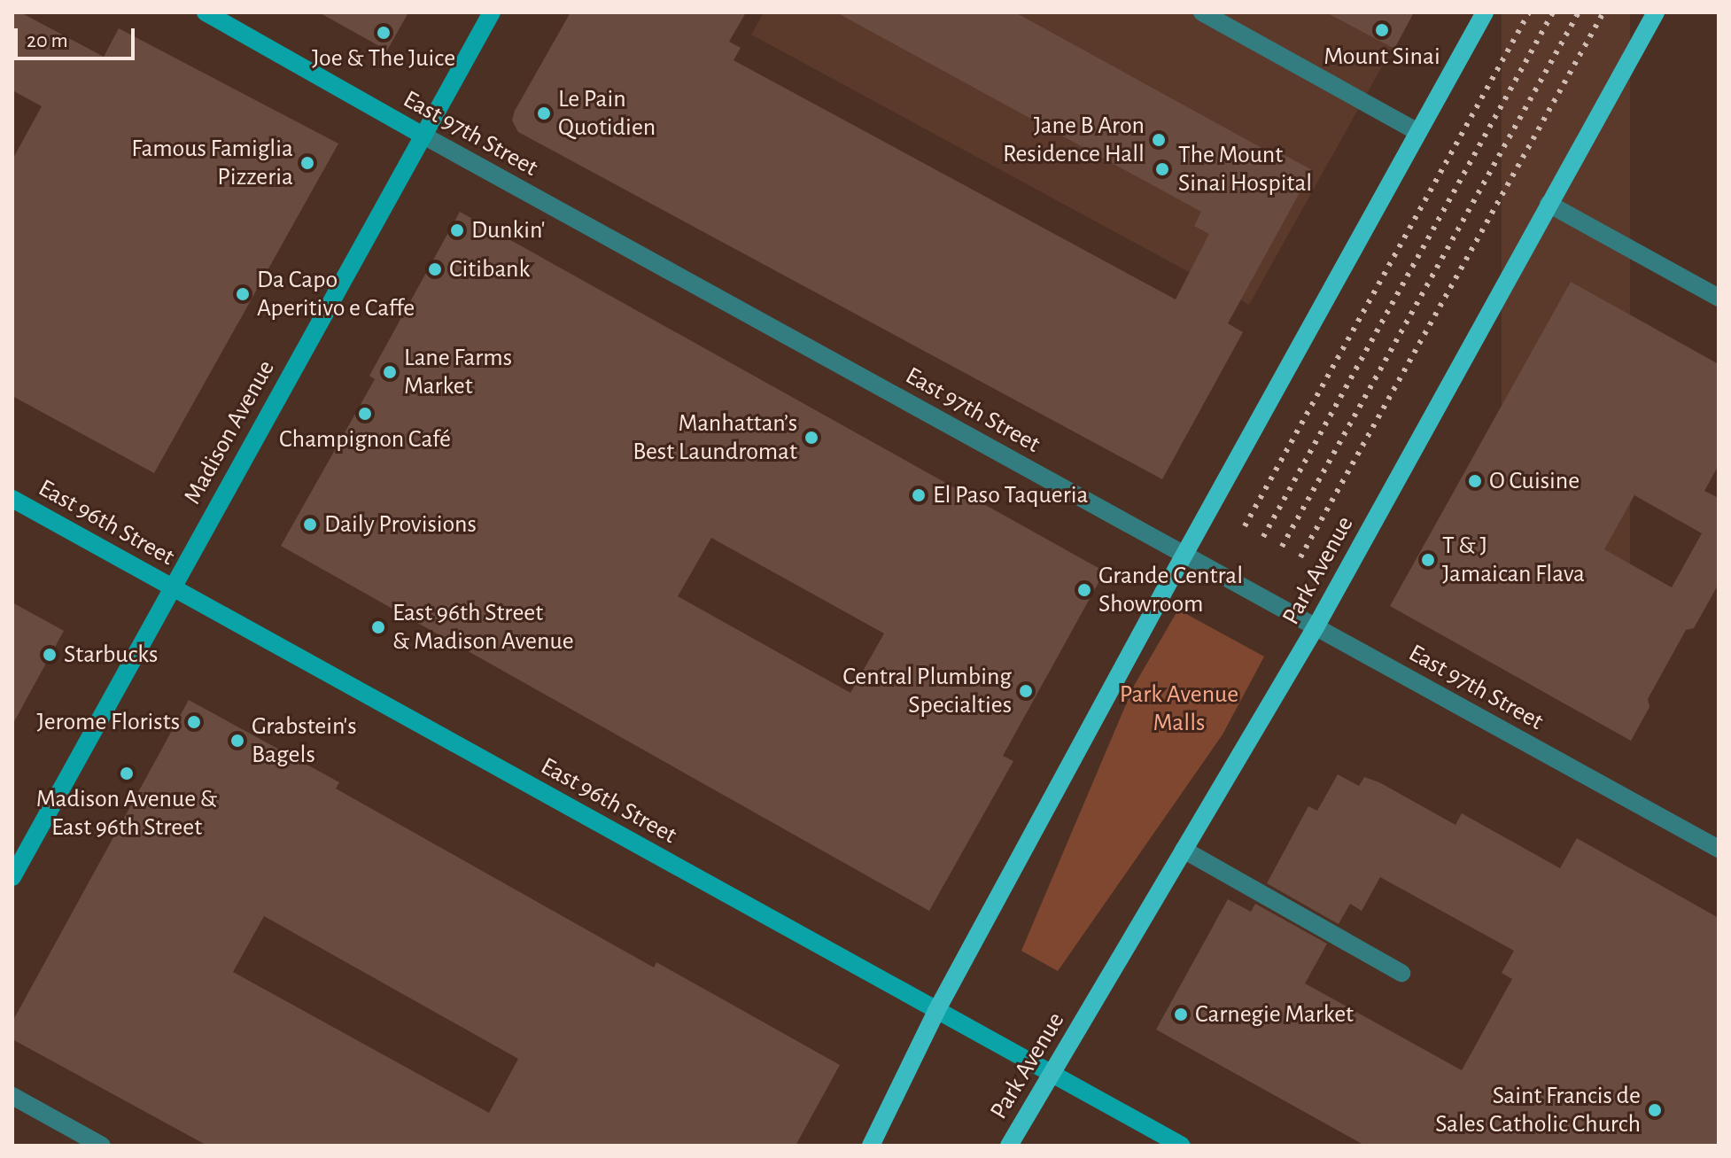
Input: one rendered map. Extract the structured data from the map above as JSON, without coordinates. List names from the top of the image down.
{
  "streets": {
    "main road": [
      "East 97th Street",
      "Madison Avenue",
      "East 96th Street",
      "Park Avenue"
    ]
  },
  "crossings": [
    ["East 97th Street", "Madison Avenue"],
    ["East 97th Street", "Park Avenue"],
    ["Madison Avenue", "East 96th Street"],
    ["East 96th Street", "Park Avenue"]
  ],
  "parks": ["Park Avenue Malls"],
  "places": [
    "Mount Sinai",
    "Joe & The Juice",
    "Le Pain Quotidien",
    "Jane B Aron Residence Hall",
    "Famous Famiglia Pizzeria",
    "The Mount Sinai Hospital",
    "Dunkin'",
    "Citibank",
    "Da Capo Aperitivo e Caffe",
    "Lane Farms Market",
    "Champignon Café",
    "Manhattan’s Best Laundromat",
    "O Cuisine",
    "El Paso Taqueria",
    "Daily Provisions",
    "T & J Jamaican Flava",
    "Grande Central Showroom",
    "East 96th Street & Madison Avenue",
    "Starbucks",
    "Central Plumbing Specialties",
    "Jerome Florists",
    "Grabstein's Bagels",
    "Madison Avenue & East 96th Street",
    "Carnegie Market",
    "Saint Francis de Sales Catholic Church"
  ],
  "scale_bar": "20 m"
}
